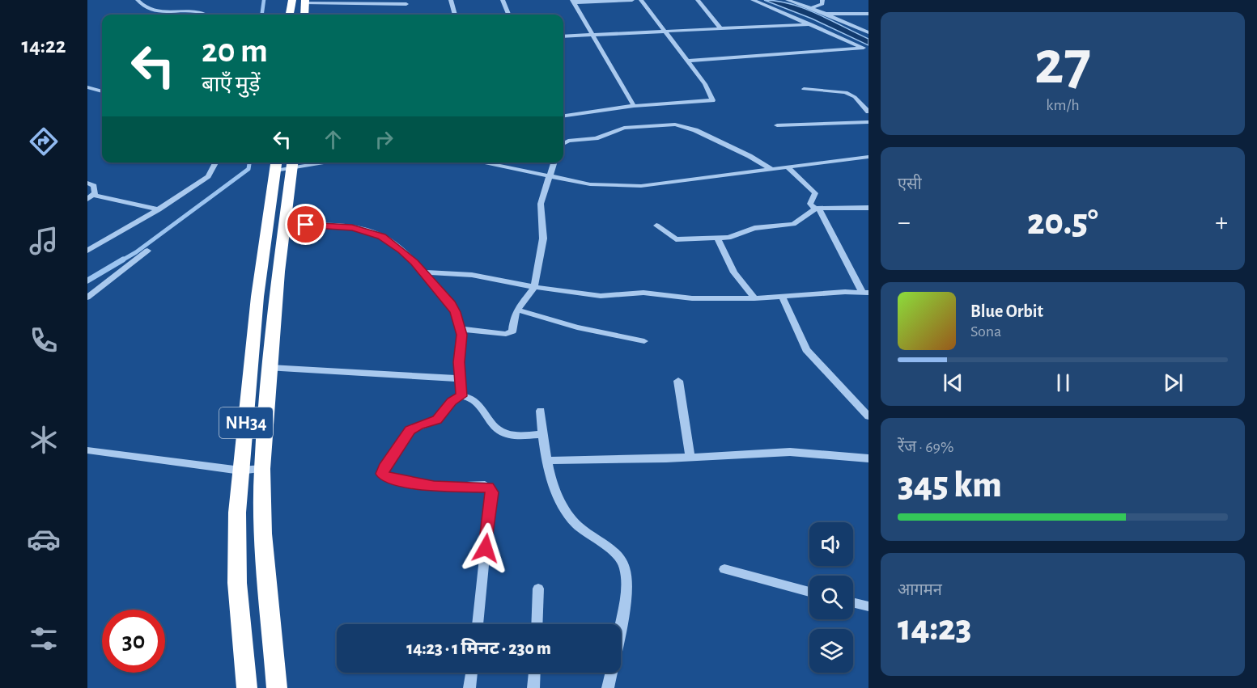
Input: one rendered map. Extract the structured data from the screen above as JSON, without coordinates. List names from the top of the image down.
{
  "streets": {
    "highway": ["NH34"]
  },
  "page": {
    "tabs": "14:22",
    "tile": [
      ["27", "km/h"],
      "एसी",
      ["रेंज · 69%", "345 km"],
      ["आगमन", "14:23"]
    ],
    "turn": ["20 m", "बाएँ मुड़ें"],
    "heat": ["−", "20.5°", "+"],
    "song": ["Blue Orbit", "Sona"],
    "limit": "30",
    "trip": "14:23 · 1 मिनट · 230 m"
  }
}
